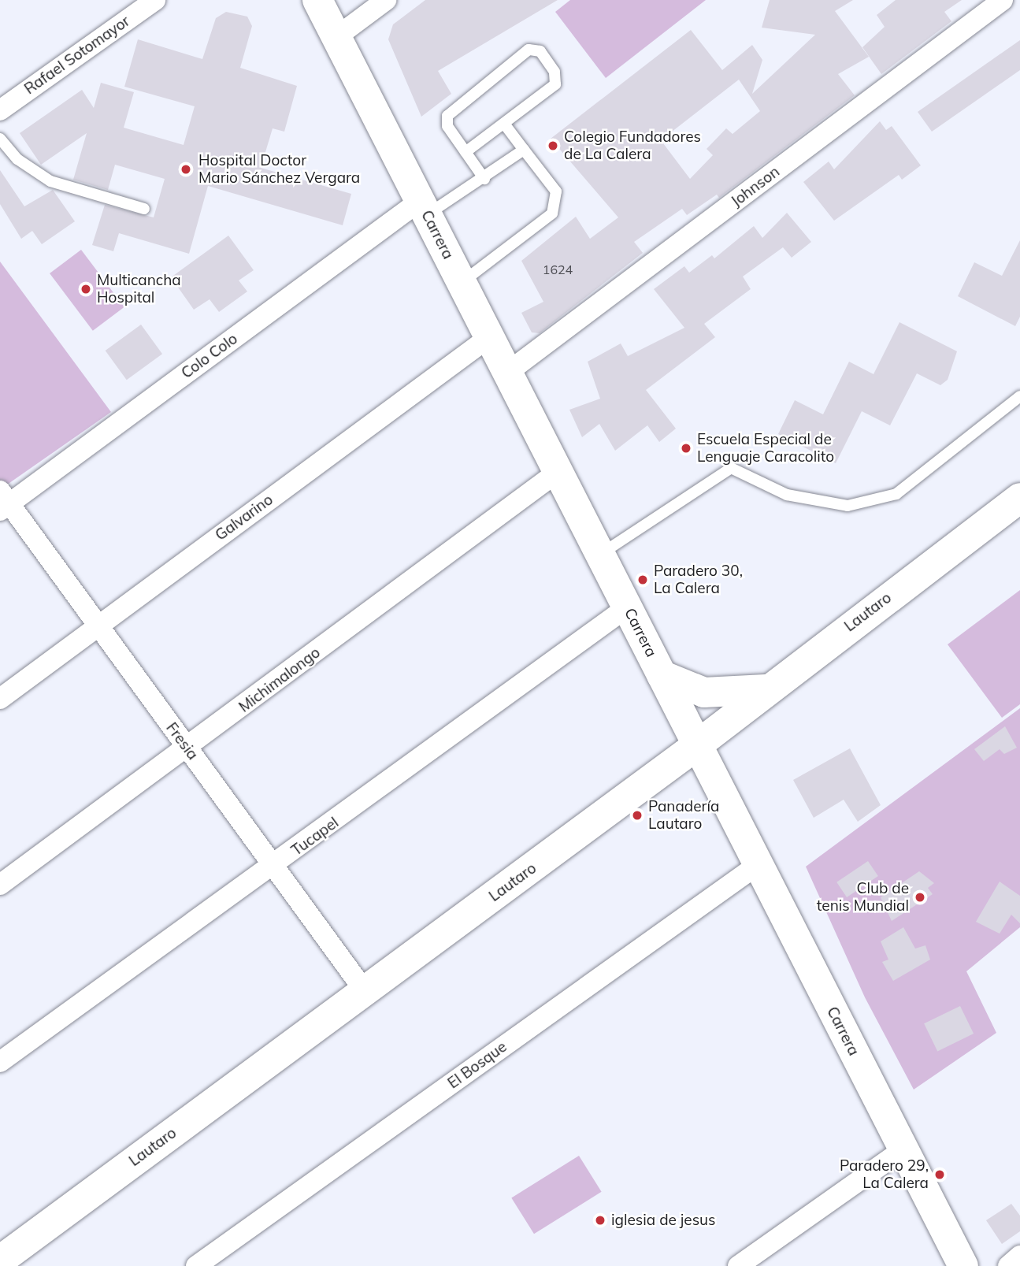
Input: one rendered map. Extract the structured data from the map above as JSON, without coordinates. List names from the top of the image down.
{
  "streets": {
    "main road": ["Carrera", "Lautaro"],
    "street": [
      "Rafael Sotomayor",
      "Johnson",
      "Colo Colo",
      "Galvarino",
      "Michimalongo",
      "Fresia",
      "Tucapel",
      "El Bosque"
    ]
  },
  "crossings": [
    ["Johnson", "Carrera"],
    ["Carrera", "Colo Colo"],
    ["Carrera", "Galvarino"],
    ["Carrera", "Lautaro"],
    ["Carrera", "Michimalongo"],
    ["Carrera", "Tucapel"],
    ["Carrera", "El Bosque"],
    ["Colo Colo", "Fresia"],
    ["Galvarino", "Fresia"],
    ["Lautaro", "Fresia"],
    ["Michimalongo", "Fresia"],
    ["Fresia", "Tucapel"]
  ],
  "places": [
    "Colegio Fundadores de La Calera",
    "Hospital Doctor Mario Sánchez Vergara",
    "Multicancha Hospital",
    "Escuela Especial de Lenguaje Caracolito",
    "Paradero 30, La Calera",
    "Panadería Lautaro",
    "Club de tenis Mundial",
    "Paradero 29, La Calera",
    "iglesia de jesus"
  ],
  "house_numbers": ["1624"]
}
